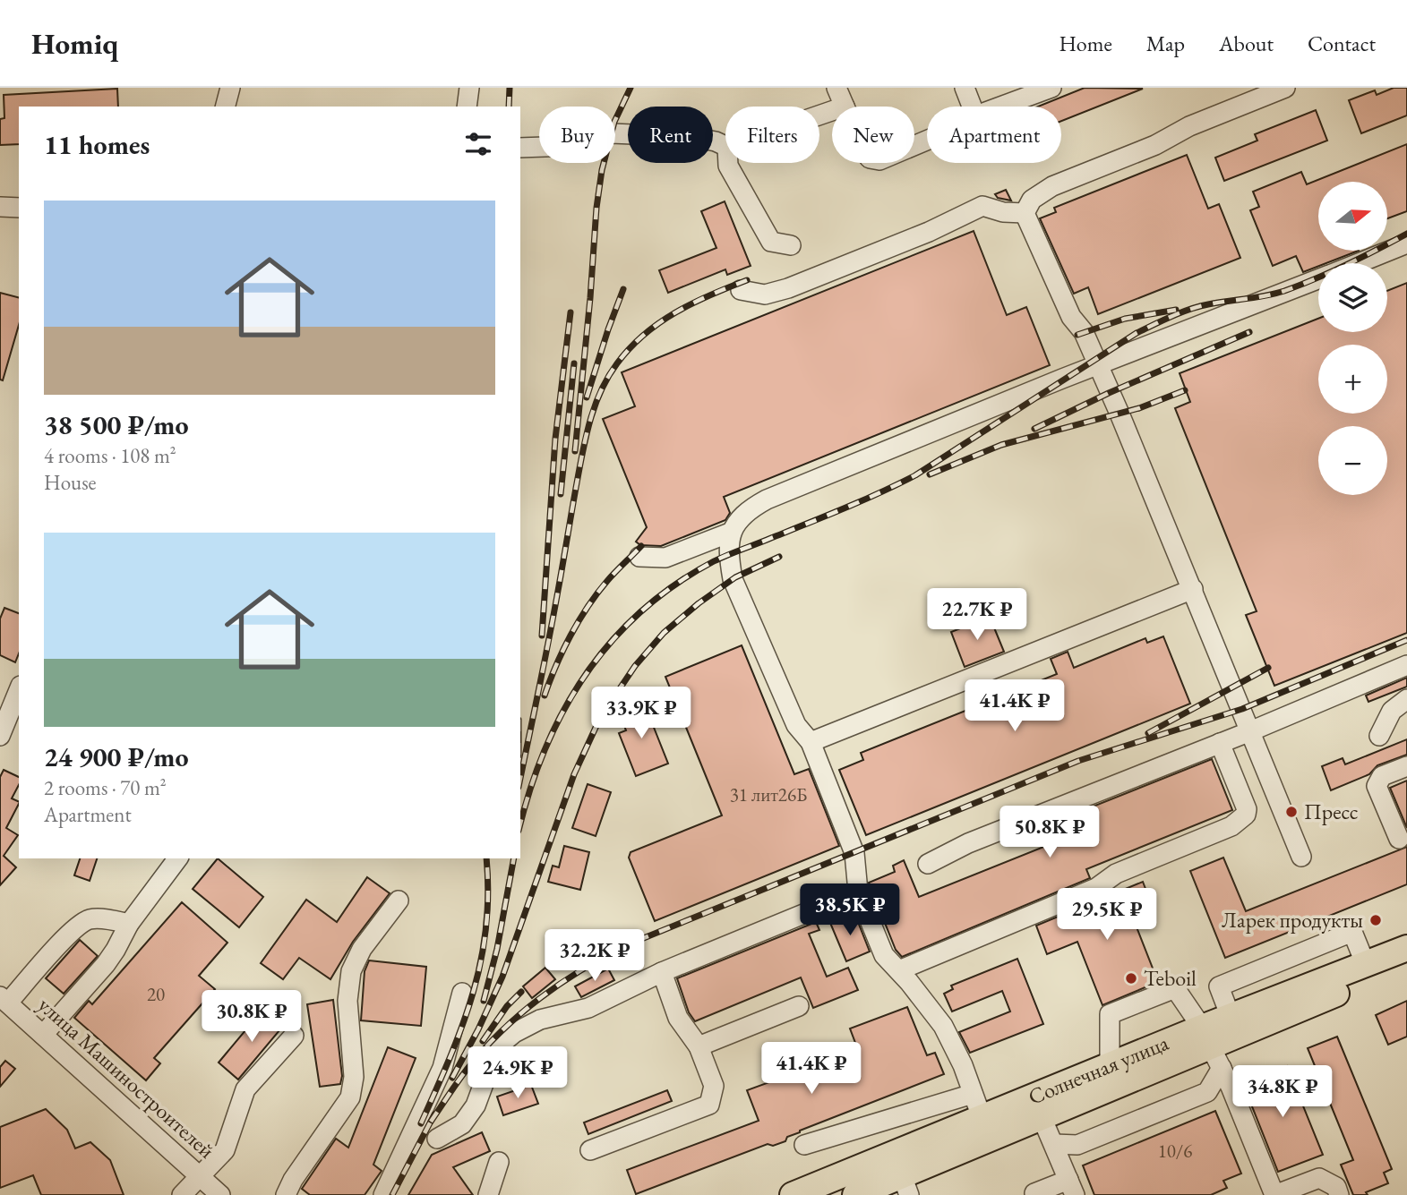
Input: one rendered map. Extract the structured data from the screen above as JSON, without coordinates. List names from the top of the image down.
{
  "streets": {
    "main road": ["Солнечная улица"],
    "street": ["улица Машиностроителей"]
  },
  "places": ["Пресс", "Ларек продукты", "Teboil"],
  "house_numbers": ["31 лит26Б", "20", "10/6"],
  "north": "right",
  "page": {
    "header": "Homiq",
    "nav": [
      "Home",
      "Map",
      "About",
      "Contact"
    ],
    "chip": [
      "Buy",
      "Rent",
      "Filters",
      "New",
      "Apartment"
    ],
    "heading": "11 homes",
    "map_buttons": ["+", "−"],
    "list": [
      {
        "name": "38 500 ₽/mo",
        "note": "4 rooms · 108 m² · House"
      },
      {
        "name": "24 900 ₽/mo",
        "note": "2 rooms · 70 m² · Apartment"
      }
    ],
    "price": [
      "22.7K ₽",
      "41.4K ₽",
      "33.9K ₽",
      "50.8K ₽",
      "38.5K ₽",
      "29.5K ₽",
      "32.2K ₽",
      "30.8K ₽",
      "41.4K ₽",
      "24.9K ₽",
      "34.8K ₽"
    ]
  }
}
